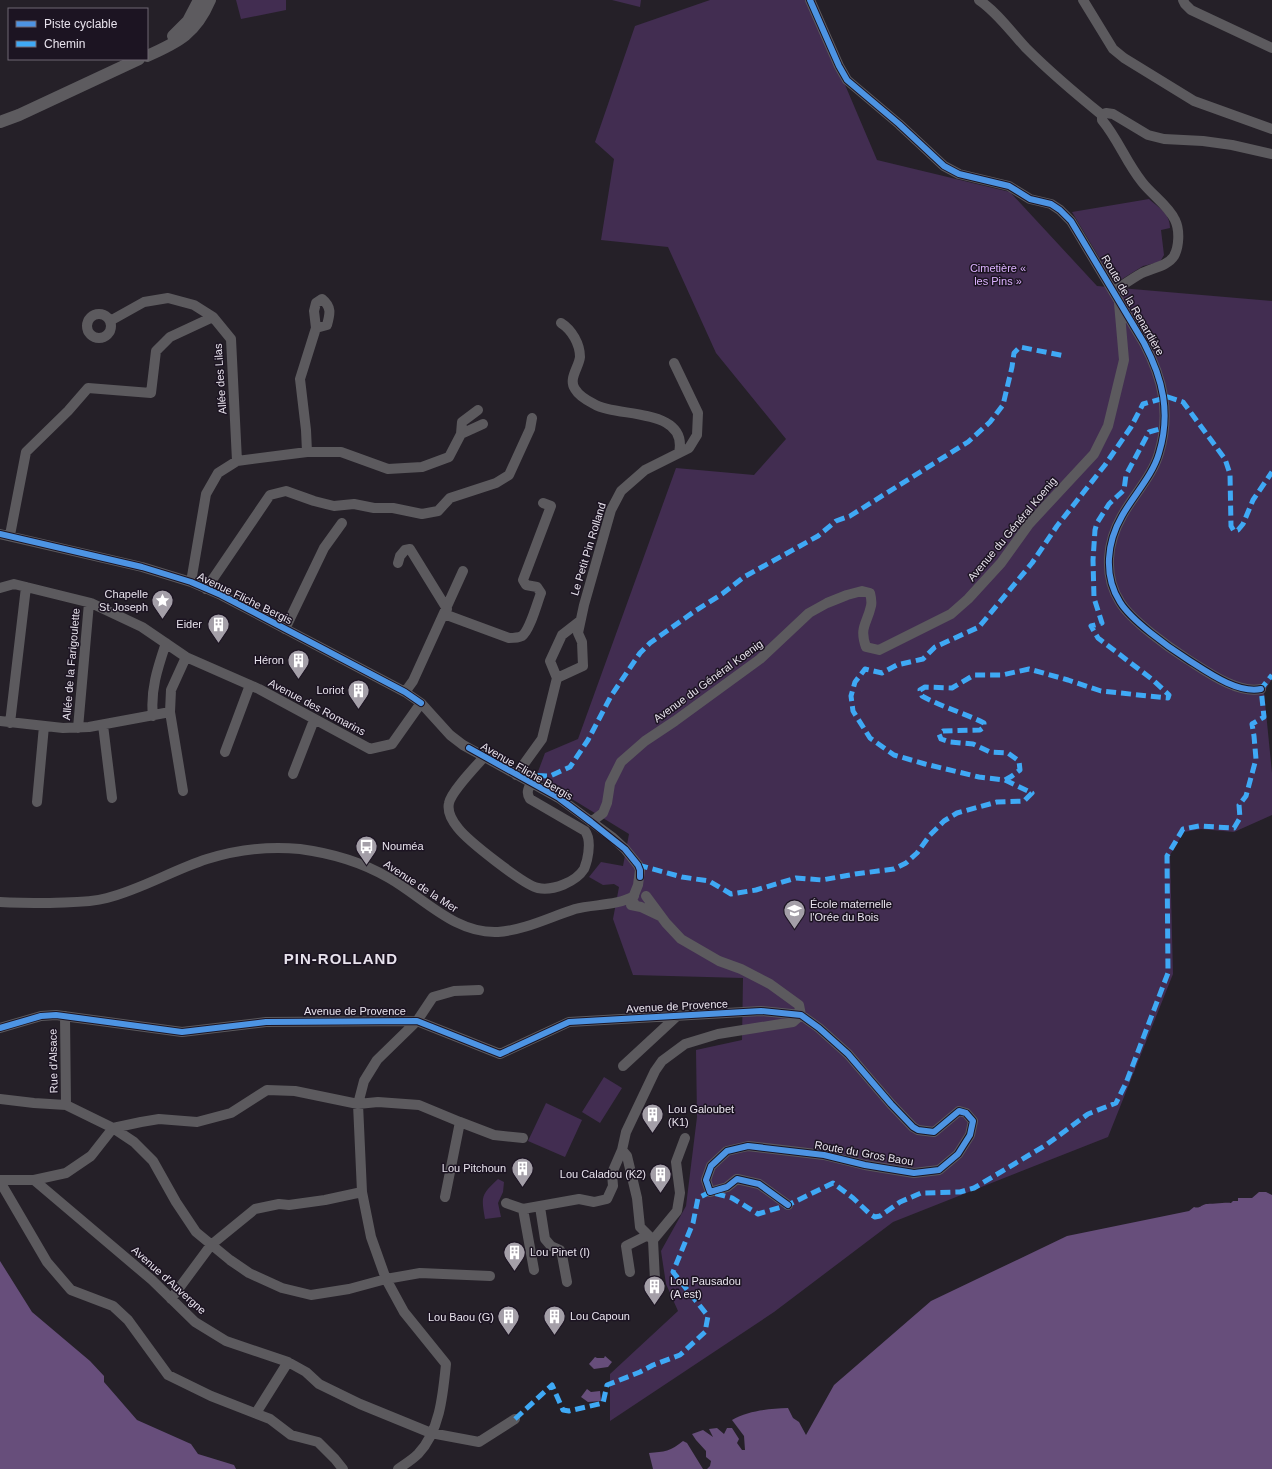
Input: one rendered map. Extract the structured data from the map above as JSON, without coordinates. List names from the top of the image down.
{
  "streets": {
    "street": [
      "Route de la Renardière",
      "Allée des Lilas",
      "Avenue du Général Koenig",
      "Le Petit Pin Rolland",
      "Avenue Fliche Bergis",
      "Allée de la Farigoulette",
      "Avenue des Romarins",
      "Avenue de la Mer",
      "Avenue de Provence",
      "Rue d'Alsace",
      "Route du Gros Baou",
      "Avenue d'Auvergne"
    ]
  },
  "crossings": [
    ["Route de la Renardière", "Avenue du Général Koenig"],
    ["Avenue du Général Koenig", "Avenue Fliche Bergis"],
    ["Avenue Fliche Bergis", "Avenue des Romarins"],
    ["Avenue Fliche Bergis", "Avenue de la Mer"],
    ["Allée de la Farigoulette", "Avenue des Romarins"],
    ["Avenue de Provence", "Rue d'Alsace"],
    ["Avenue de Provence", "Route du Gros Baou"]
  ],
  "districts": ["PIN-ROLLAND"],
  "parks": ["Cimetière « les Pins »"],
  "places": {
    "place": ["Chapelle St Joseph"],
    "building": [
      "Eider",
      "Héron",
      "Loriot",
      "Lou Galoubet (K1)",
      "Lou Pitchoun",
      "Lou Caladou (K2)",
      "Lou Pinet (I)",
      "Lou Pausadou (A est)",
      "Lou Capoun",
      "Lou Baou (G)"
    ],
    "bus stop": ["Nouméa"],
    "school or university": ["École maternelle l'Orée du Bois"]
  },
  "legend": ["Piste cyclable", "Chemin"]
}
